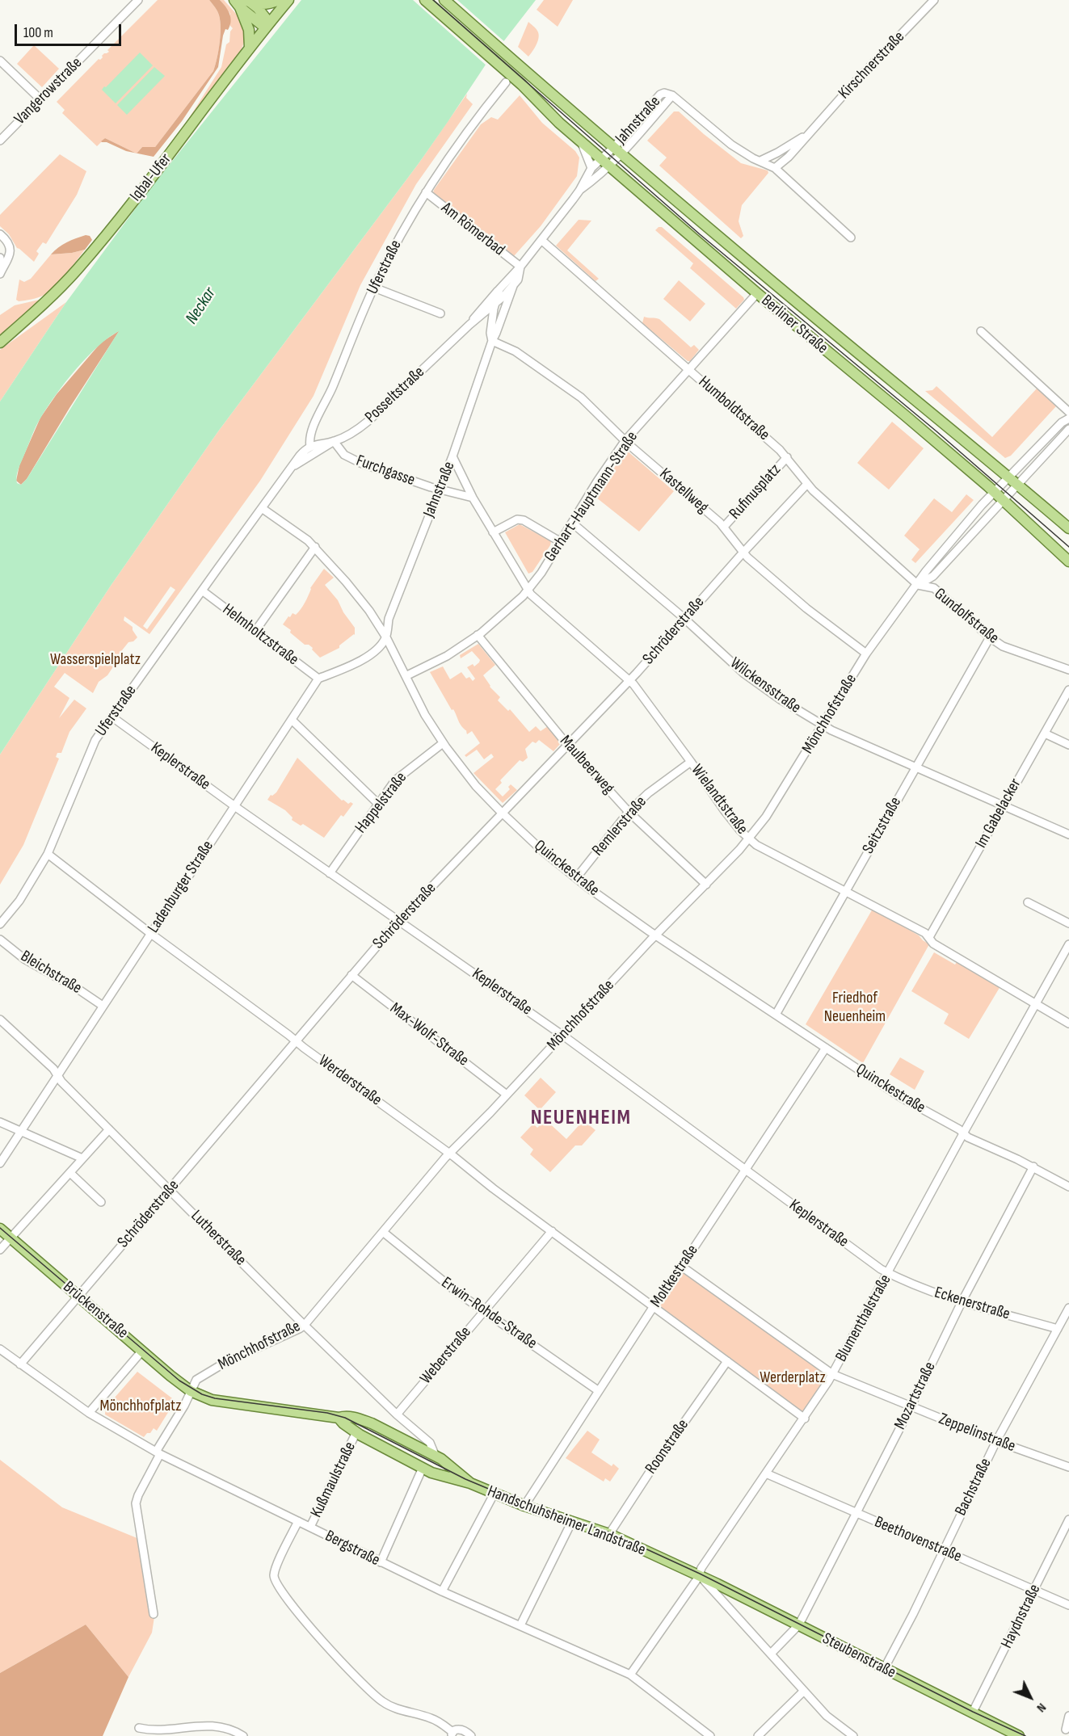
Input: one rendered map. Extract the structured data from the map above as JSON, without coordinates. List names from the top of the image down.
{
  "streets": {
    "main road": [
      "Iqbal-Ufer",
      "Berliner Straße",
      "Brückenstraße",
      "Handschuhsheimer Landstraße",
      "Steubenstraße"
    ],
    "street": [
      "Kirschnerstraße",
      "Vangerowstraße",
      "Jahnstraße",
      "Am Römerbad",
      "Uferstraße",
      "Posseltstraße",
      "Humboldtstraße",
      "Furchgasse",
      "Kastellweg",
      "Rufinusplatz",
      "Gerhart-Hauptmann-Straße",
      "Gundolfstraße",
      "Schröderstraße",
      "Helmholtzstraße",
      "Wilckensstraße",
      "Mönchhofstraße",
      "Maulbeerweg",
      "Keplerstraße",
      "Wielandtstraße",
      "Happelstraße",
      "Im Gabelacker",
      "Seitzstraße",
      "Remlerstraße",
      "Quinckestraße",
      "Ladenburger Straße",
      "Bleichstraße",
      "Max-Wolf-Straße",
      "Werderstraße",
      "Lutherstraße",
      "Moltkestraße",
      "Eckenerstraße",
      "Erwin-Rohde-Straße",
      "Blumenthalstraße",
      "Weberstraße",
      "Mozartstraße",
      "Zeppelinstraße",
      "Roonstraße",
      "Kußmaulstraße",
      "Bachstraße",
      "Beethovenstraße",
      "Bergstraße",
      "Haydnstraße"
    ]
  },
  "crossings": [
    ["Kirschnerstraße", "Jahnstraße"],
    ["Jahnstraße", "Am Römerbad"],
    ["Jahnstraße", "Berliner Straße"],
    ["Jahnstraße", "Posseltstraße"],
    ["Jahnstraße", "Humboldtstraße"],
    ["Jahnstraße", "Furchgasse"],
    ["Jahnstraße", "Kastellweg"],
    ["Jahnstraße", "Wielandtstraße"],
    ["Jahnstraße", "Quinckestraße"],
    ["Am Römerbad", "Uferstraße"],
    ["Uferstraße", "Posseltstraße"],
    ["Uferstraße", "Furchgasse"],
    ["Uferstraße", "Helmholtzstraße"],
    ["Uferstraße", "Keplerstraße"],
    ["Uferstraße", "Quinckestraße"],
    ["Uferstraße", "Werderstraße"],
    ["Berliner Straße", "Gerhart-Hauptmann-Straße"],
    ["Berliner Straße", "Mönchhofstraße"],
    ["Posseltstraße", "Furchgasse"],
    ["Humboldtstraße", "Rufinusplatz"],
    ["Humboldtstraße", "Gerhart-Hauptmann-Straße"],
    ["Humboldtstraße", "Gundolfstraße"],
    ["Humboldtstraße", "Schröderstraße"],
    ["Humboldtstraße", "Mönchhofstraße"],
    ["Furchgasse", "Wielandtstraße"],
    ["Kastellweg", "Rufinusplatz"],
    ["Kastellweg", "Gerhart-Hauptmann-Straße"],
    ["Kastellweg", "Schröderstraße"],
    ["Kastellweg", "Mönchhofstraße"],
    ["Gerhart-Hauptmann-Straße", "Wilckensstraße"],
    ["Gerhart-Hauptmann-Straße", "Maulbeerweg"],
    ["Gerhart-Hauptmann-Straße", "Wielandtstraße"],
    ["Gerhart-Hauptmann-Straße", "Quinckestraße"],
    ["Gundolfstraße", "Mönchhofstraße"],
    ["Gundolfstraße", "Seitzstraße"],
    ["Schröderstraße", "Wilckensstraße"],
    ["Schröderstraße", "Maulbeerweg"],
    ["Schröderstraße", "Keplerstraße"],
    ["Schröderstraße", "Wielandtstraße"],
    ["Schröderstraße", "Quinckestraße"],
    ["Schröderstraße", "Max-Wolf-Straße"],
    ["Schröderstraße", "Werderstraße"],
    ["Schröderstraße", "Lutherstraße"],
    ["Schröderstraße", "Brückenstraße"],
    ["Schröderstraße", "Bergstraße"],
    ["Helmholtzstraße", "Ladenburger Straße"],
    ["Wilckensstraße", "Mönchhofstraße"],
    ["Wilckensstraße", "Im Gabelacker"],
    ["Wilckensstraße", "Seitzstraße"],
    ["Mönchhofstraße", "Maulbeerweg"],
    ["Mönchhofstraße", "Keplerstraße"],
    ["Mönchhofstraße", "Wielandtstraße"],
    ["Mönchhofstraße", "Quinckestraße"],
    ["Mönchhofstraße", "Max-Wolf-Straße"],
    ["Mönchhofstraße", "Werderstraße"],
    ["Mönchhofstraße", "Lutherstraße"],
    ["Mönchhofstraße", "Brückenstraße"],
    ["Mönchhofstraße", "Erwin-Rohde-Straße"],
    ["Mönchhofstraße", "Handschuhsheimer Landstraße"],
    ["Maulbeerweg", "Remlerstraße"],
    ["Keplerstraße", "Happelstraße"],
    ["Keplerstraße", "Ladenburger Straße"],
    ["Keplerstraße", "Moltkestraße"],
    ["Keplerstraße", "Eckenerstraße"],
    ["Keplerstraße", "Blumenthalstraße"],
    ["Wielandtstraße", "Im Gabelacker"],
    ["Wielandtstraße", "Seitzstraße"],
    ["Wielandtstraße", "Remlerstraße"],
    ["Wielandtstraße", "Blumenthalstraße"],
    ["Happelstraße", "Quinckestraße"],
    ["Seitzstraße", "Quinckestraße"],
    ["Remlerstraße", "Quinckestraße"],
    ["Quinckestraße", "Moltkestraße"],
    ["Quinckestraße", "Blumenthalstraße"],
    ["Quinckestraße", "Mozartstraße"],
    ["Ladenburger Straße", "Bleichstraße"],
    ["Ladenburger Straße", "Werderstraße"],
    ["Ladenburger Straße", "Lutherstraße"],
    ["Werderstraße", "Moltkestraße"],
    ["Werderstraße", "Weberstraße"],
    ["Lutherstraße", "Weberstraße"],
    ["Lutherstraße", "Handschuhsheimer Landstraße"],
    ["Moltkestraße", "Erwin-Rohde-Straße"],
    ["Moltkestraße", "Handschuhsheimer Landstraße"],
    ["Eckenerstraße", "Blumenthalstraße"],
    ["Eckenerstraße", "Mozartstraße"],
    ["Eckenerstraße", "Bachstraße"],
    ["Brückenstraße", "Handschuhsheimer Landstraße"],
    ["Erwin-Rohde-Straße", "Weberstraße"],
    ["Blumenthalstraße", "Zeppelinstraße"],
    ["Blumenthalstraße", "Handschuhsheimer Landstraße"],
    ["Blumenthalstraße", "Beethovenstraße"],
    ["Blumenthalstraße", "Bergstraße"],
    ["Blumenthalstraße", "Steubenstraße"],
    ["Mozartstraße", "Zeppelinstraße"],
    ["Mozartstraße", "Beethovenstraße"],
    ["Mozartstraße", "Steubenstraße"],
    ["Zeppelinstraße", "Bachstraße"],
    ["Roonstraße", "Handschuhsheimer Landstraße"],
    ["Kußmaulstraße", "Handschuhsheimer Landstraße"],
    ["Kußmaulstraße", "Bergstraße"],
    ["Bachstraße", "Beethovenstraße"],
    ["Bachstraße", "Steubenstraße"],
    ["Handschuhsheimer Landstraße", "Steubenstraße"],
    ["Beethovenstraße", "Haydnstraße"],
    ["Haydnstraße", "Steubenstraße"]
  ],
  "districts": ["NEUENHEIM"],
  "water": ["Neckar"],
  "parks": [
    "Wasserspielplatz",
    "Friedhof Neuenheim",
    "Werderplatz",
    "Mönchhofplatz"
  ],
  "scale_bar": "100 m",
  "north": "bottom right"
}
